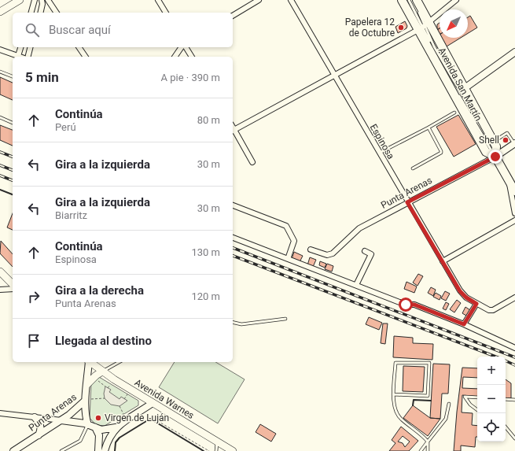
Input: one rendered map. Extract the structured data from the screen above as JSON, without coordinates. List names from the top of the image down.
{
  "streets": {
    "main road": ["Avenida San Martín", "Avenida Warnes"],
    "street": ["Espinosa", "Punta Arenas"]
  },
  "crossings": [
    ["Avenida San Martín", "Punta Arenas"],
    ["Espinosa", "Punta Arenas"]
  ],
  "places": ["Papelera 12 de Octubre", "Shell", "Virgen de Luján"],
  "north": "bottom left",
  "page": {
    "search": "Buscar aquí",
    "heading": ["5 min", "A pie · 390 m"],
    "list": [
      ["Continúa", "Perú", "80 m"],
      ["Gira a la izquierda", "30 m"],
      ["Gira a la izquierda", "Biarritz", "30 m"],
      ["Continúa", "Espinosa", "130 m"],
      ["Gira a la derecha", "Punta Arenas", "120 m"],
      "Llegada al destino"
    ],
    "map_buttons": ["+", "−"]
  }
}
